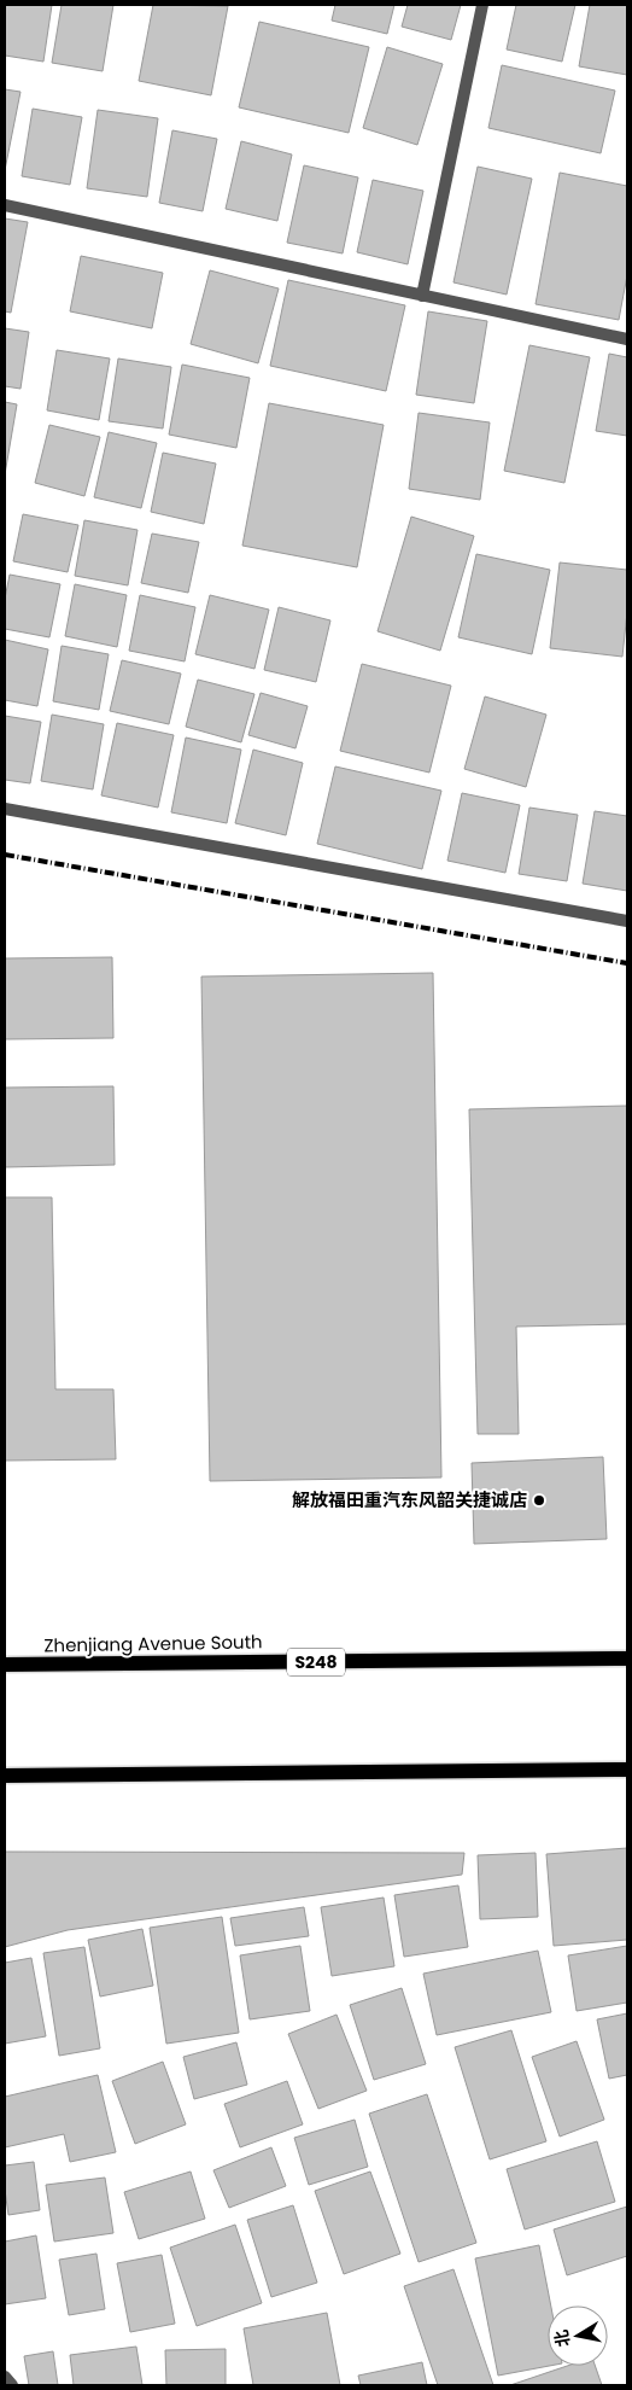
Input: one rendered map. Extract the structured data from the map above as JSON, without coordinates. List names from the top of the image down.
{
  "streets": {
    "main road": ["Zhenjiang Avenue South", "S248"]
  },
  "places": ["解放福田重汽东风韶关捷诚店"],
  "north": "left"
}
